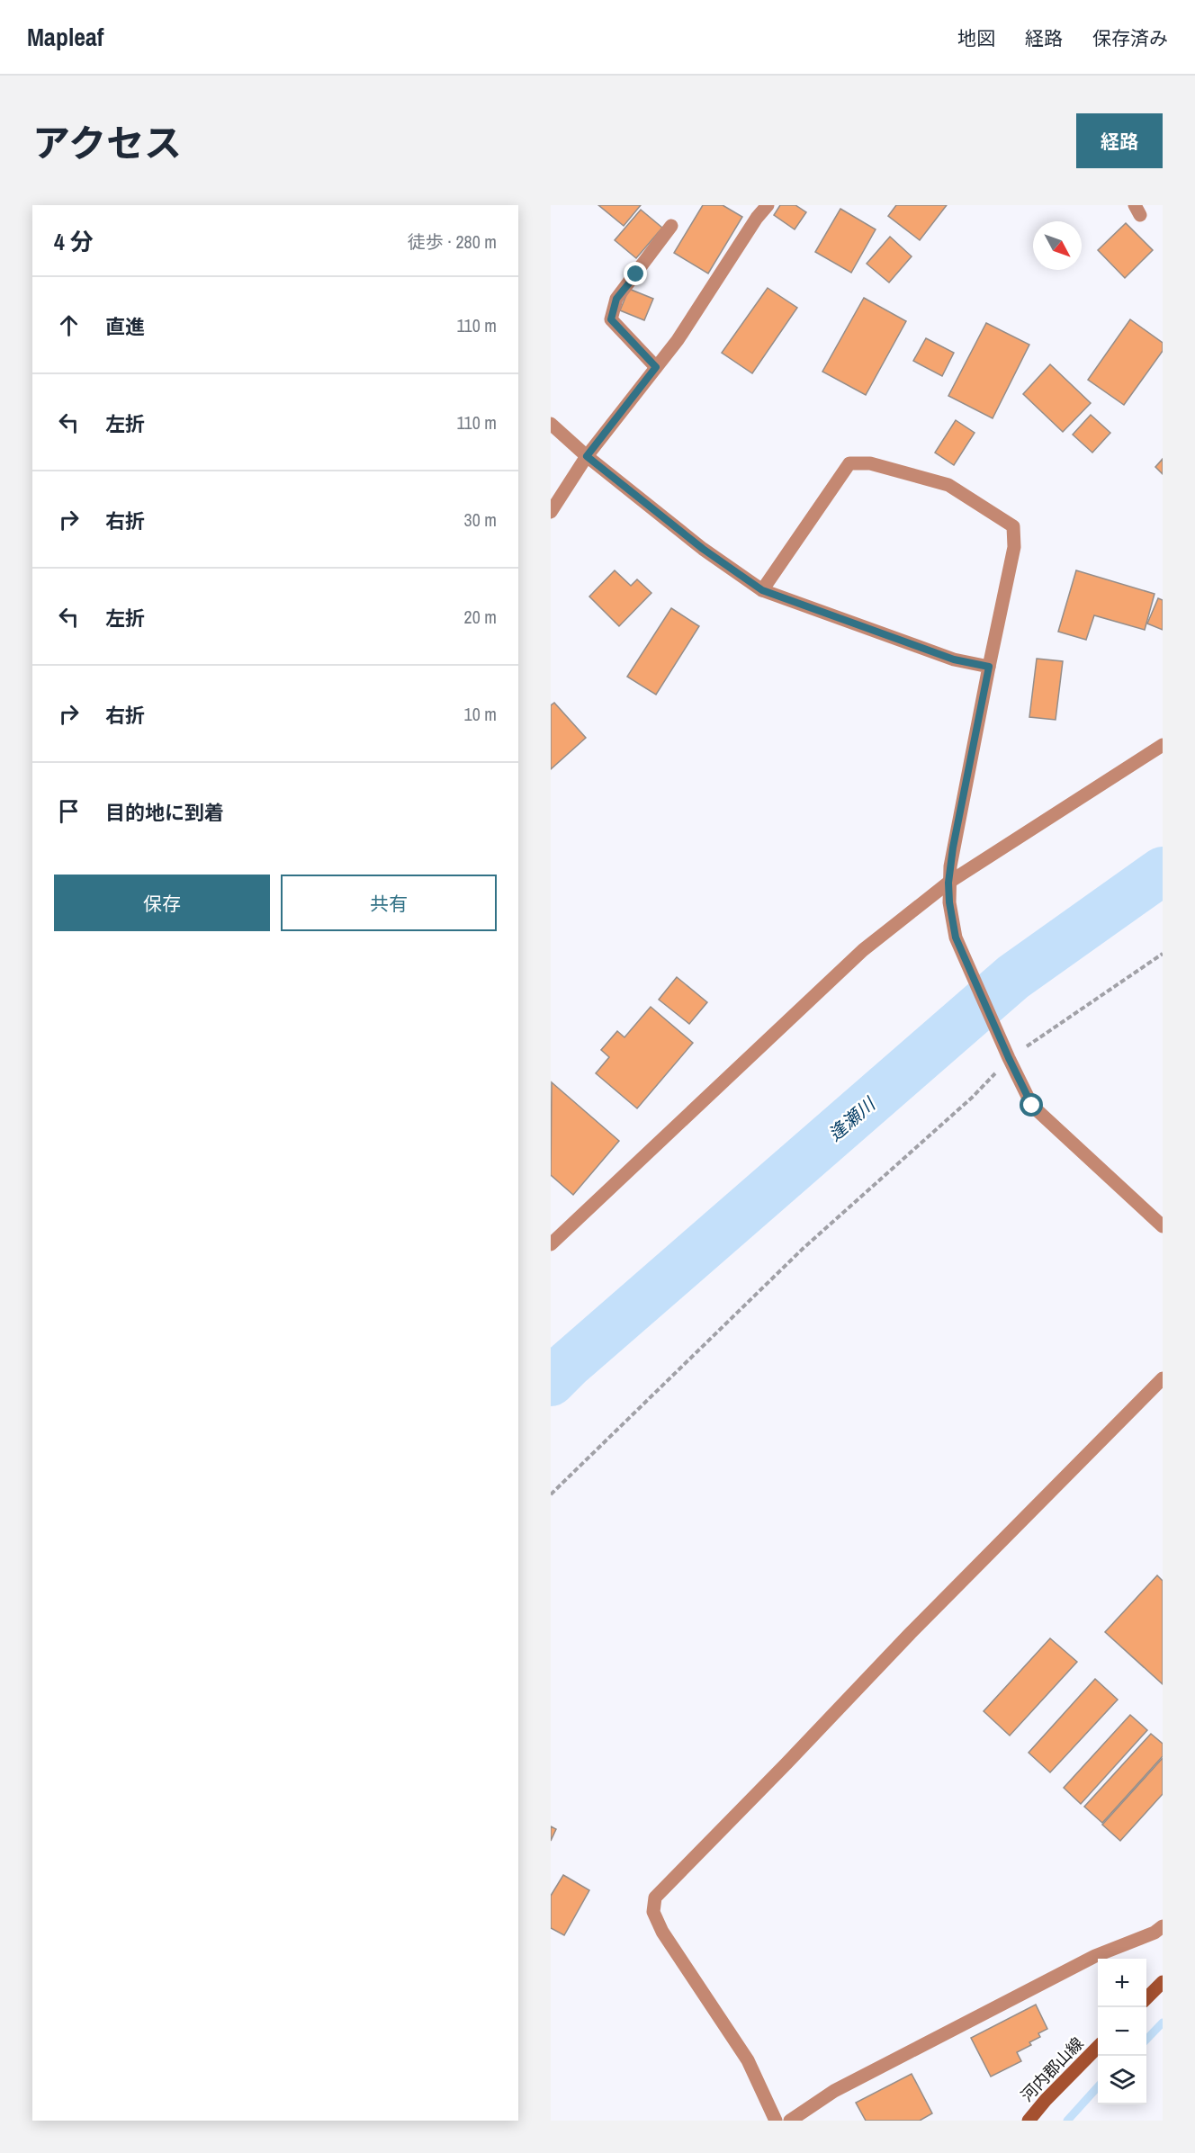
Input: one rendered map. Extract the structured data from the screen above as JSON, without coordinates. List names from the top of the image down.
{
  "streets": {
    "main road": ["河内郡山線"]
  },
  "water": ["逢瀬川"],
  "north": "bottom right",
  "page": {
    "header": "Mapleaf",
    "nav": ["地図", "経路", "保存済み"],
    "title": "アクセス",
    "buttons": [
      "経路",
      ["保存", "共有"]
    ],
    "heading": ["4 分", "徒歩 · 280 m"],
    "list": [
      ["直進", "110 m"],
      ["左折", "110 m"],
      ["右折", "30 m"],
      ["左折", "20 m"],
      ["右折", "10 m"],
      "目的地に到着"
    ],
    "map_buttons": ["+", "−"]
  }
}
